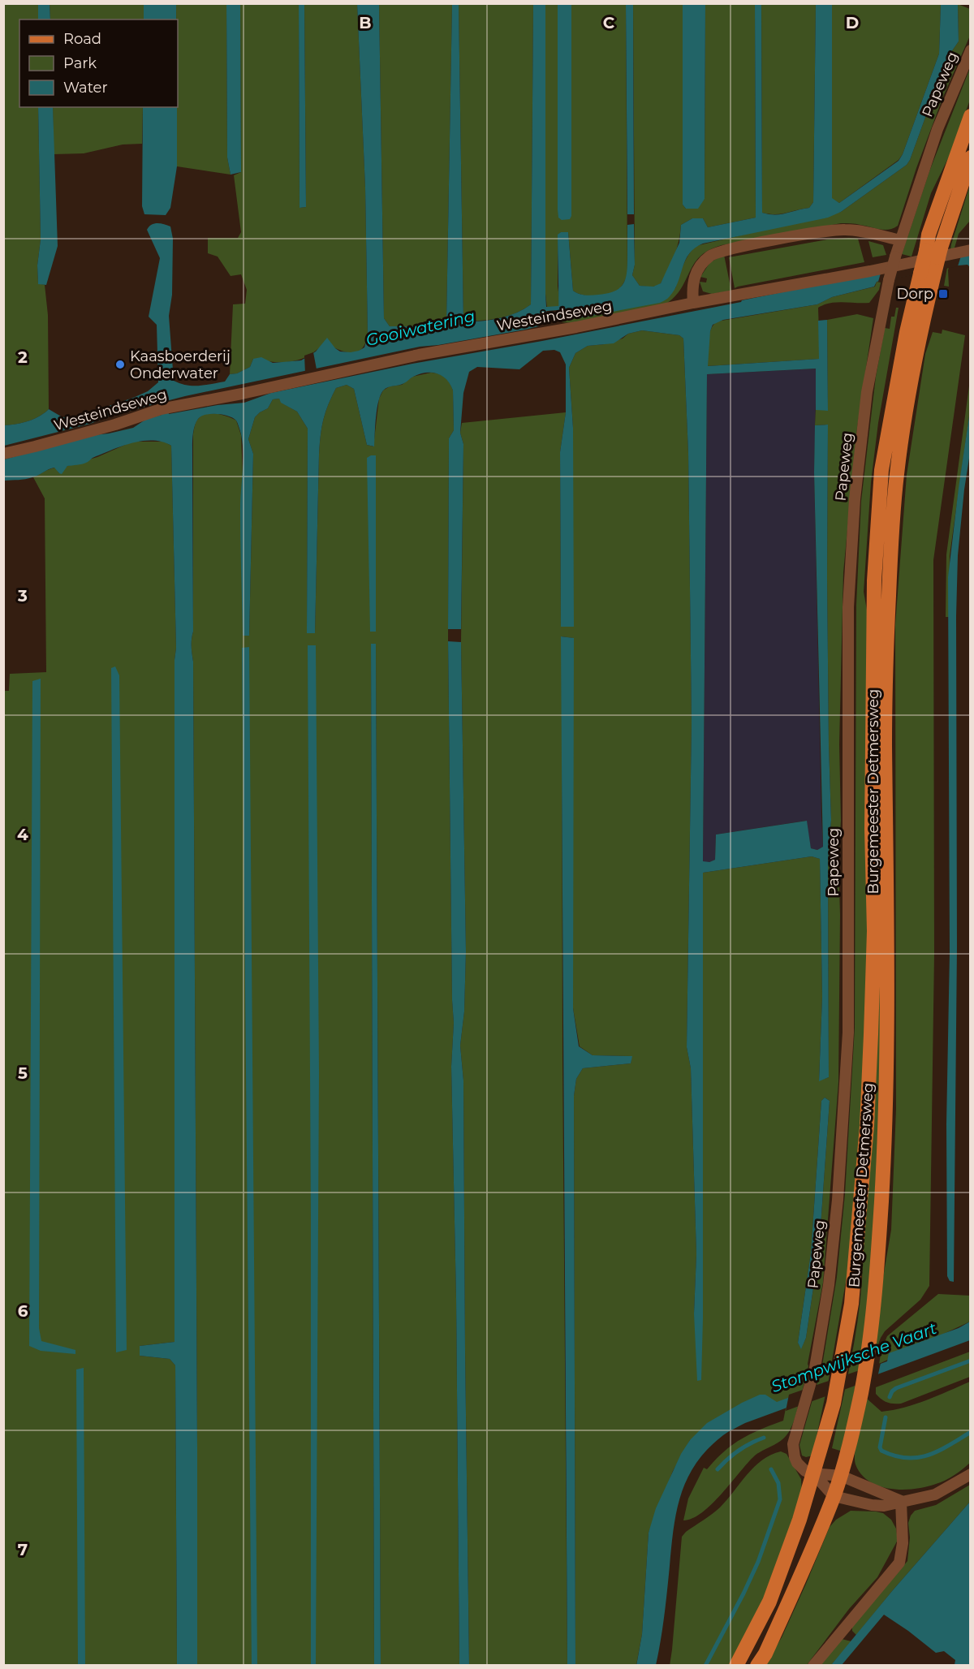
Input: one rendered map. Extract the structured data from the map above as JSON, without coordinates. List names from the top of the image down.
{
  "streets": {
    "main road": ["Burgemeester Detmersweg"],
    "street": ["Papeweg", "Westeindseweg"]
  },
  "crossings": [
    ["Papeweg", "Burgemeester Detmersweg"]
  ],
  "water": ["Gooiwatering", "Stompwijksche Vaart"],
  "places": {
    "transit": ["Dorp"],
    "other": ["Kaasboerderij Onderwater"]
  },
  "legend": ["Road", "Park", "Water"],
  "grid": {
    "columns": ["B", "C", "D"],
    "rows": [
      "2",
      "3",
      "4",
      "5",
      "6",
      "7"
    ]
  }
}
